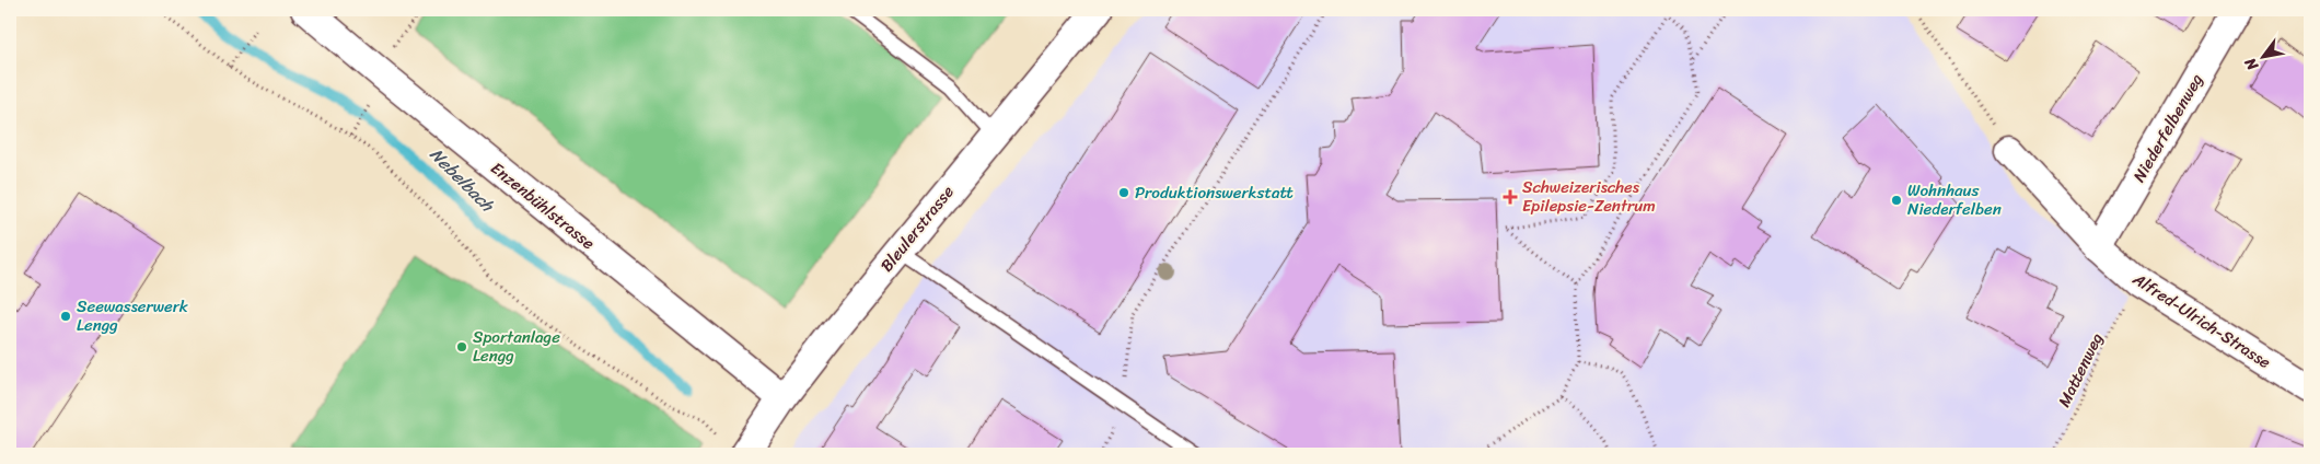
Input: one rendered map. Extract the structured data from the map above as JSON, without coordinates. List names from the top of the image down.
{
  "streets": {
    "street": [
      "Niederfelbenweg",
      "Enzenbühlstrasse",
      "Bleulerstrasse",
      "Alfred-Ulrich-Strasse"
    ],
    "path": ["Mattenweg"]
  },
  "crossings": [
    ["Niederfelbenweg", "Alfred-Ulrich-Strasse"],
    ["Enzenbühlstrasse", "Bleulerstrasse"]
  ],
  "water": ["Nebelbach"],
  "places": {
    "other": [
      "Produktionswerkstatt",
      "Wohnhaus Niederfelben",
      "Seewasserwerk Lengg",
      "Sportanlage Lengg"
    ],
    "health": ["Schweizerisches Epilepsie-Zentrum"]
  },
  "north": "bottom left"
}
